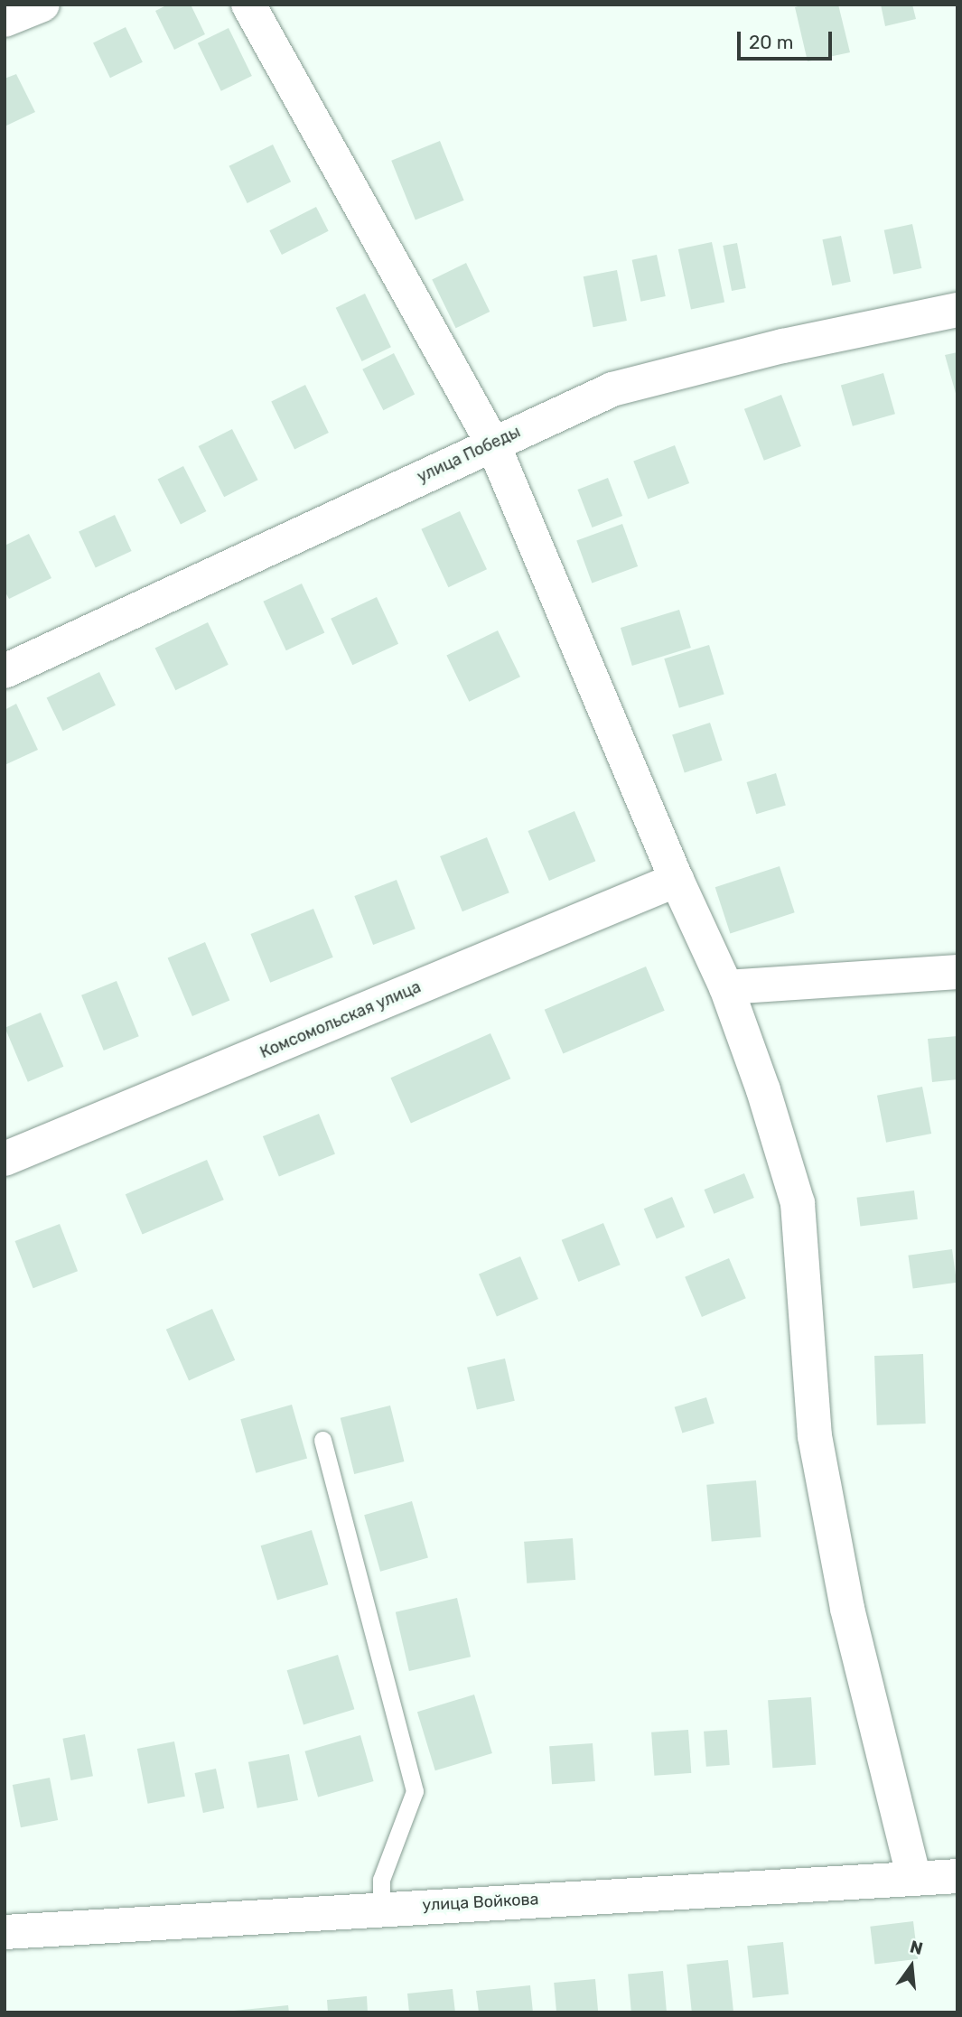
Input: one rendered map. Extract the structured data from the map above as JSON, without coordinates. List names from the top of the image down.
{
  "streets": {
    "street": ["улица Победы", "Комсомольская улица", "улица Войкова"]
  },
  "scale_bar": "20 m",
  "north": "top"
}
